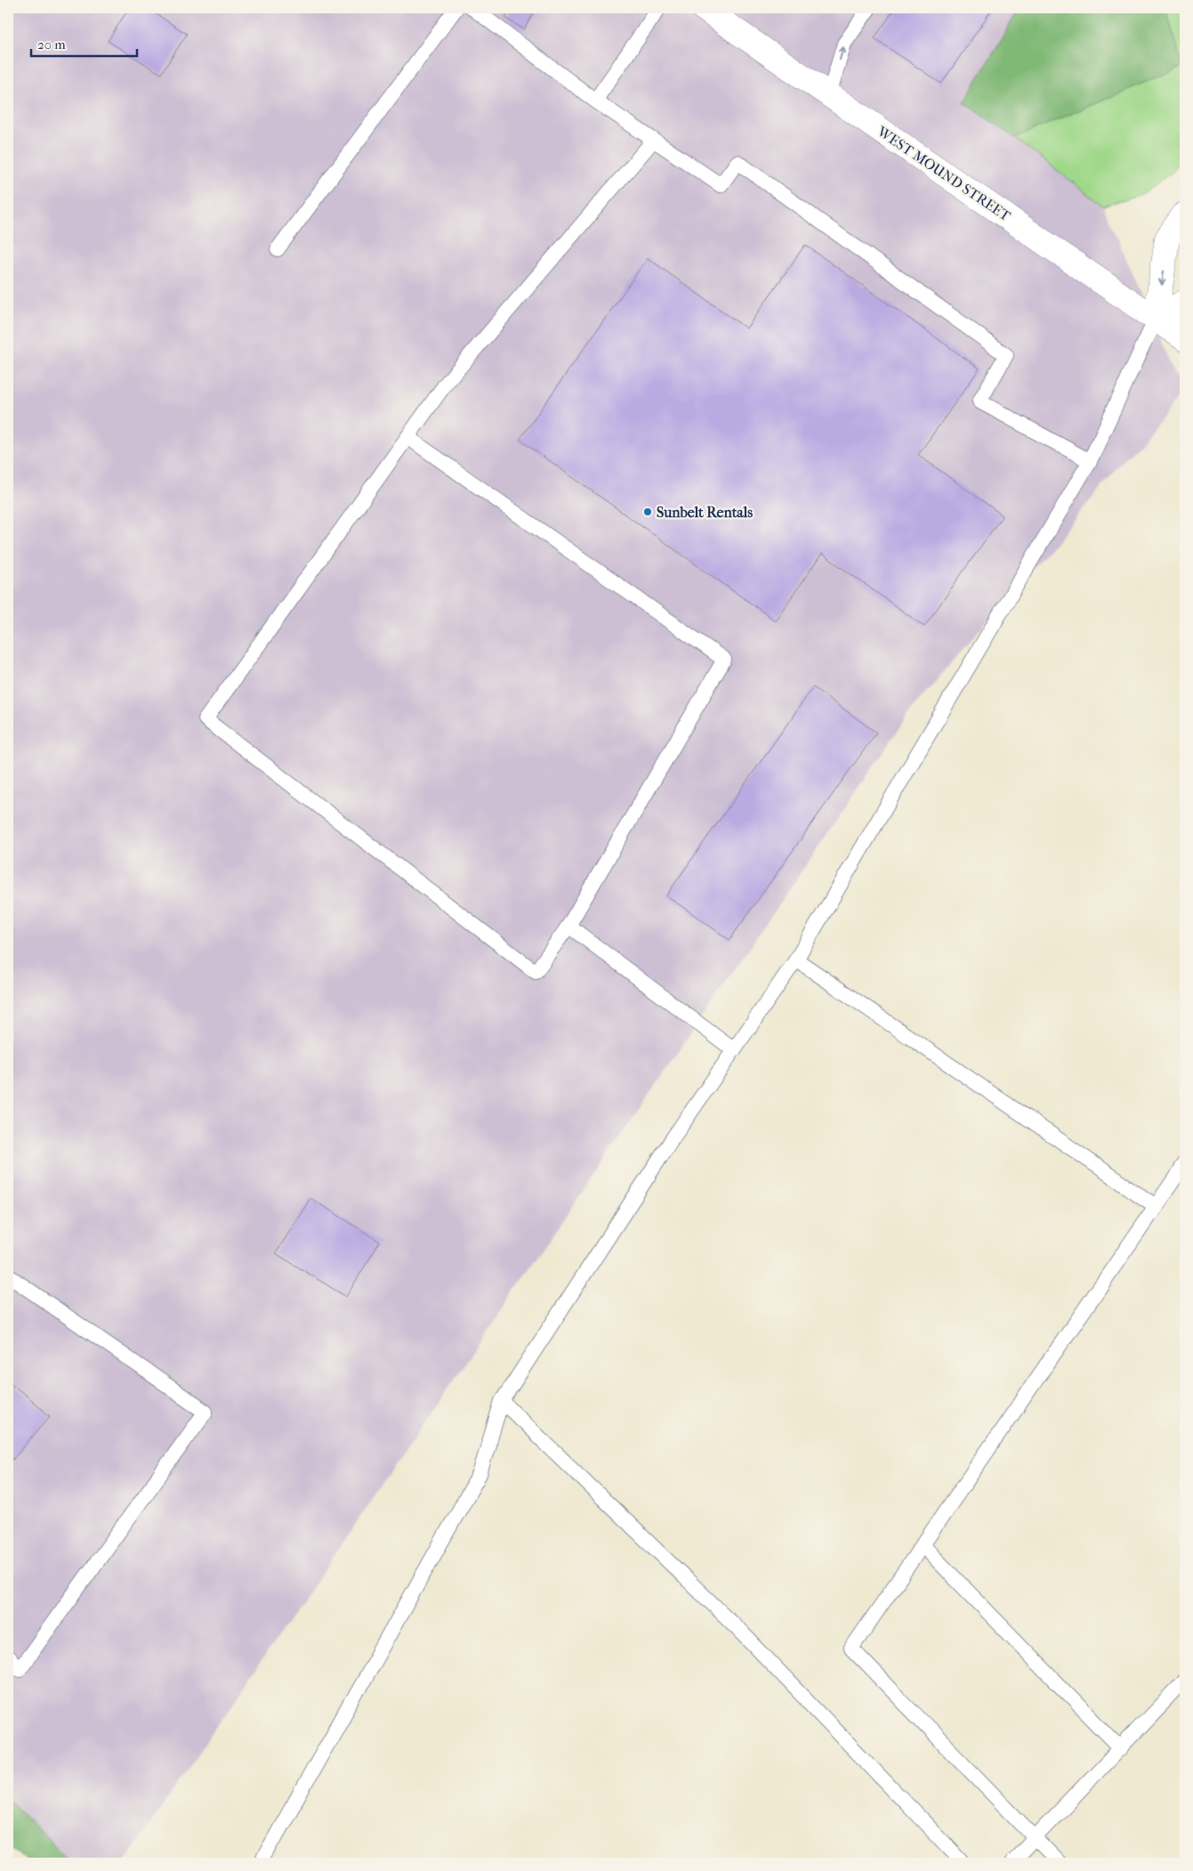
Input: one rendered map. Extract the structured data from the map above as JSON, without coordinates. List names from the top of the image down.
{
  "streets": {
    "main road": ["WEST MOUND STREET"]
  },
  "places": ["Sunbelt Rentals"],
  "scale_bar": "20 m"
}
